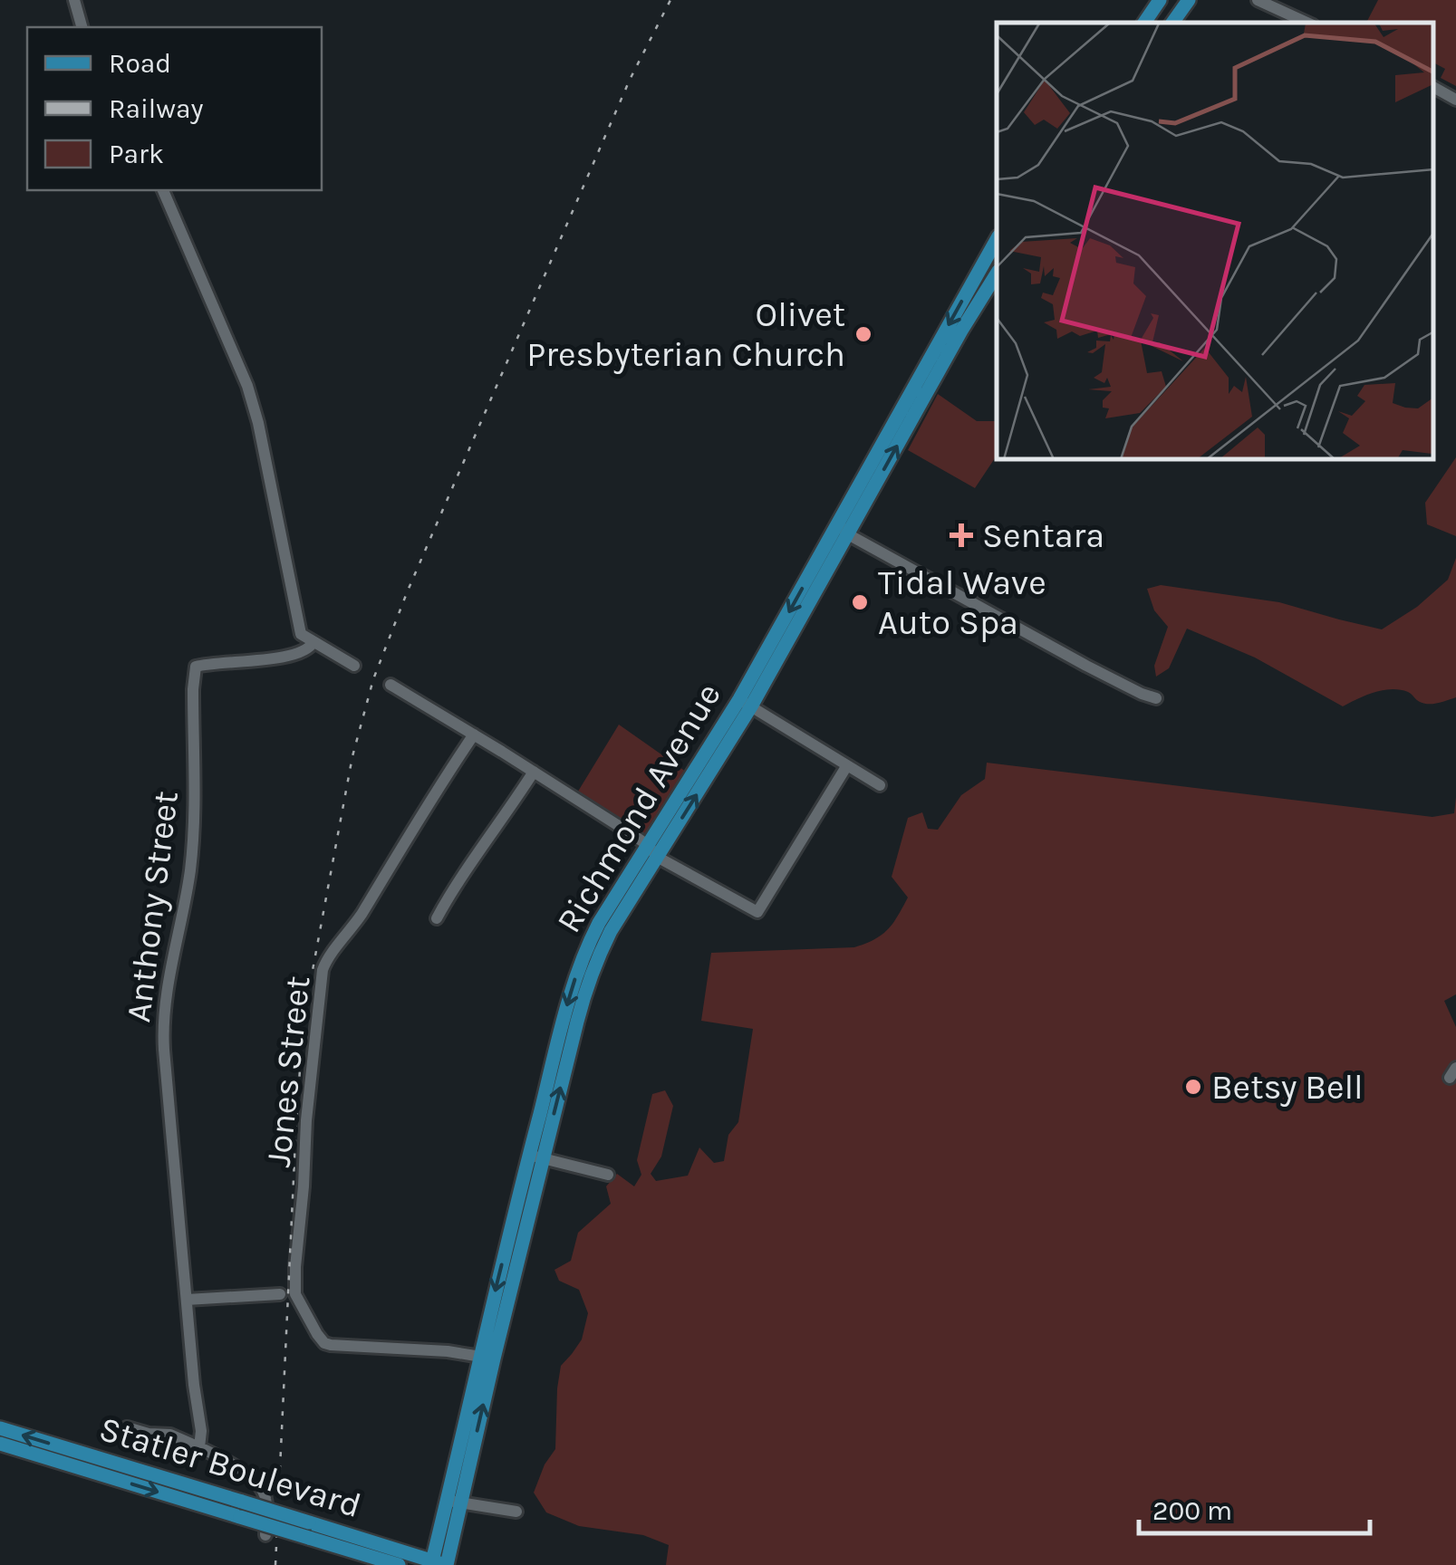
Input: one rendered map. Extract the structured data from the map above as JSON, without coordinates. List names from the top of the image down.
{
  "streets": {
    "main road": ["Richmond Avenue", "Statler Boulevard"],
    "street": ["Anthony Street", "Jones Street"]
  },
  "crossings": [
    ["Richmond Avenue", "Jones Street"],
    ["Richmond Avenue", "Statler Boulevard"]
  ],
  "places": {
    "other": ["Olivet Presbyterian Church", "Tidal Wave Auto Spa", "Betsy Bell"],
    "health": ["Sentara"]
  },
  "legend": ["Road", "Railway", "Park"],
  "scale_bar": "200 m"
}
